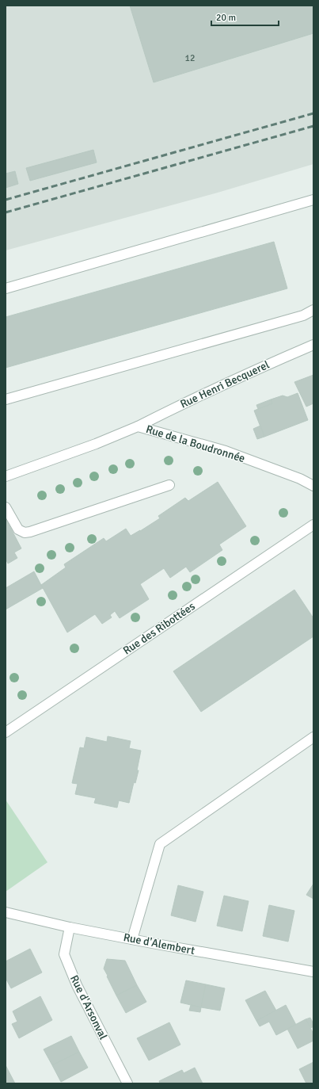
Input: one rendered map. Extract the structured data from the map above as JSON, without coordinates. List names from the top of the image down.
{
  "streets": {
    "street": [
      "Rue Henri Becquerel",
      "Rue de la Boudronnée",
      "Rue des Ribottées",
      "Rue d'Alembert",
      "Rue d'Arsonval"
    ]
  },
  "crossings": [
    ["Rue Henri Becquerel", "Rue de la Boudronnée"],
    ["Rue d'Alembert", "Rue d'Arsonval"]
  ],
  "house_numbers": ["12"],
  "scale_bar": "20 m"
}
